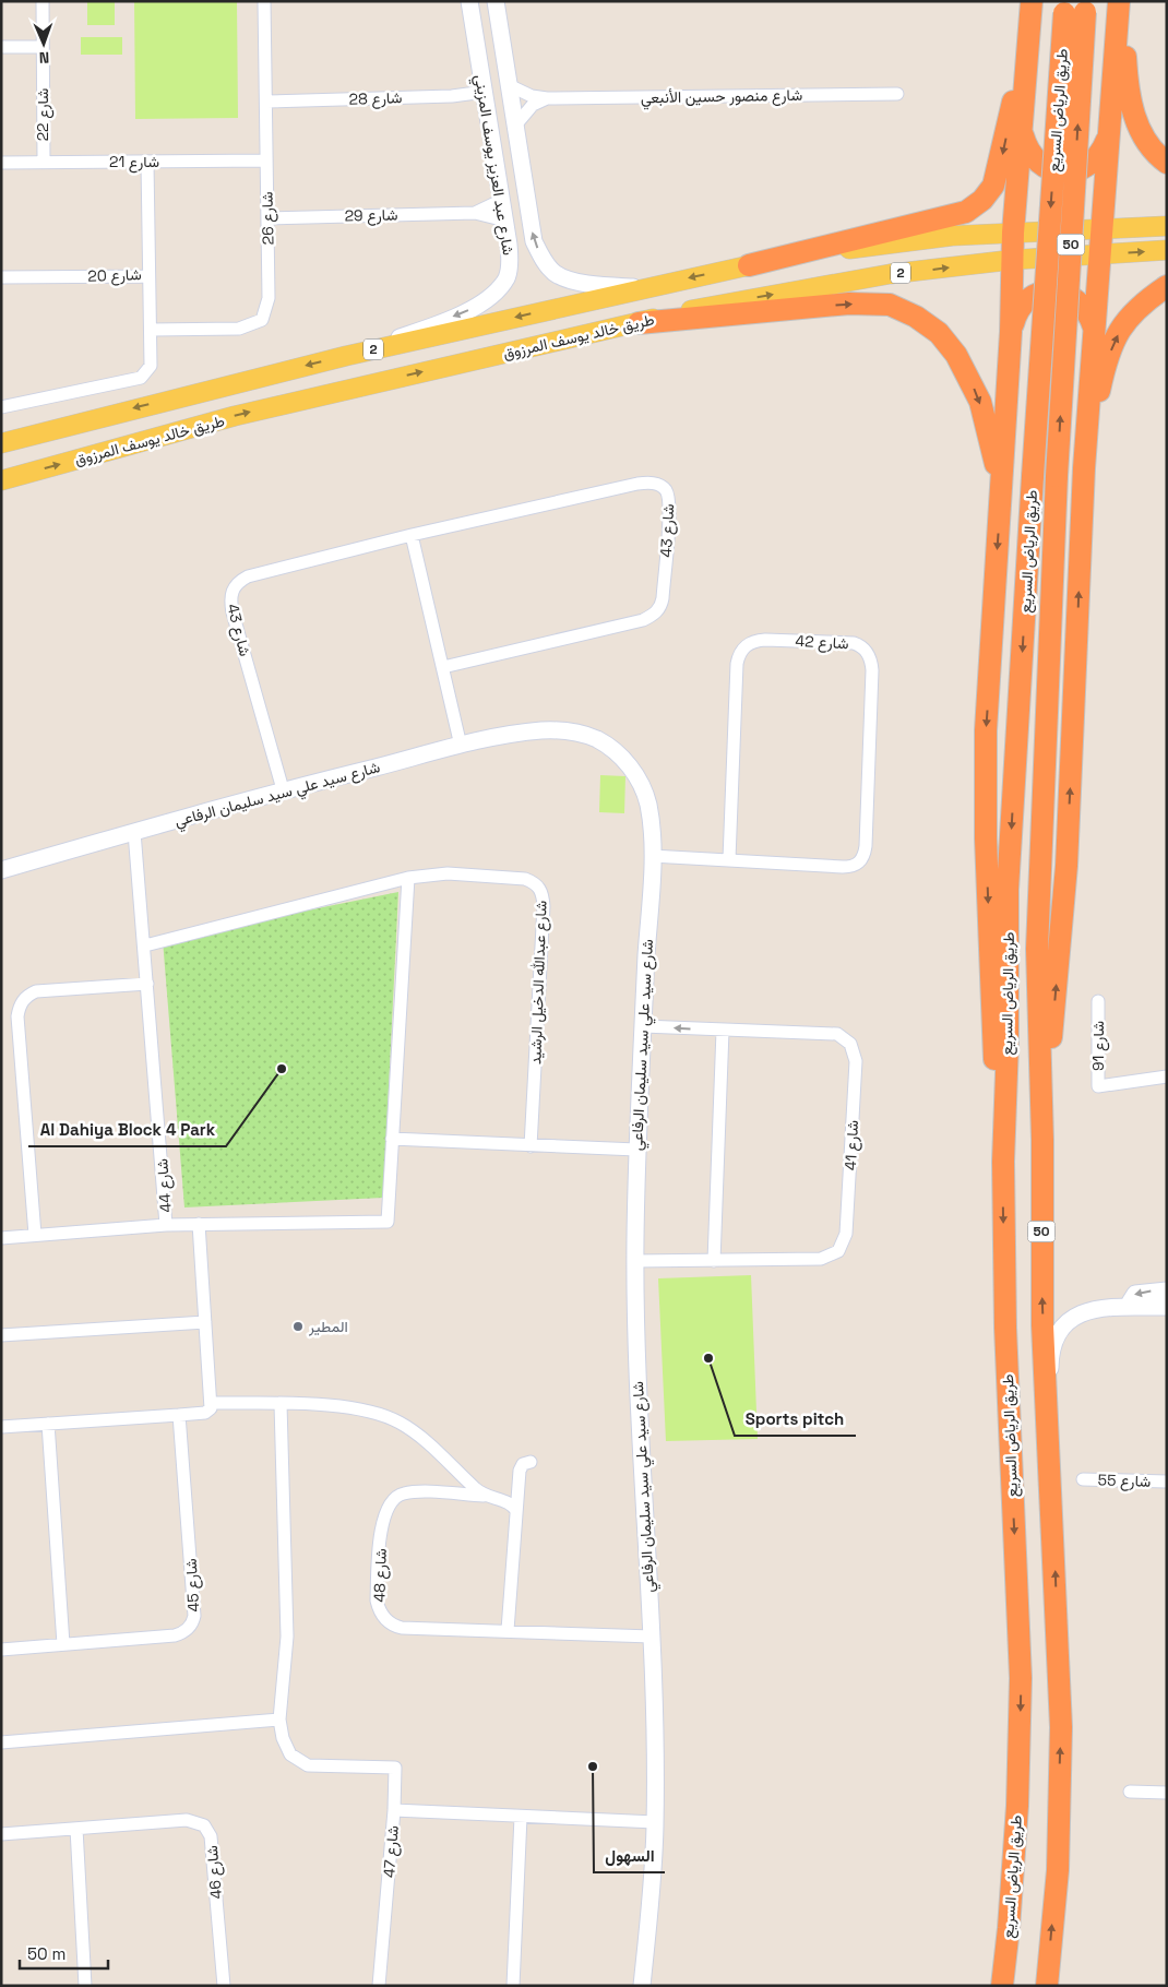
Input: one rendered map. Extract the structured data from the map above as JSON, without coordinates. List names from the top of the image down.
{
  "streets": {
    "highway": ["طريق الرياض السريع", "50"],
    "main road": ["2", "طريق خالد يوسف المرزوق"],
    "street": [
      "شارع منصور حسين الأنبعي",
      "شارع 28",
      "شارع 22",
      "شارع 21",
      "شارع عبد العزيز يوسف المزيني",
      "شارع 29",
      "شارع 26",
      "شارع 20",
      "شارع 43",
      "شارع 42",
      "شارع سيد علي سيد سليمان الرفاعي",
      "شارع عبدالله الدخيل الرشيد",
      "شارع 91",
      "شارع 41",
      "شارع 44",
      "شارع 55",
      "شارع 48",
      "شارع 45",
      "شارع 47",
      "شارع 46"
    ]
  },
  "crossings": [
    ["شارع منصور حسين الأنبعي", "شارع عبد العزيز يوسف المزيني"],
    ["شارع 28", "شارع عبد العزيز يوسف المزيني"],
    ["شارع 28", "شارع 26"],
    ["شارع 22", "شارع 21"],
    ["شارع 21", "شارع 26"],
    ["شارع 21", "شارع 20"],
    ["شارع عبد العزيز يوسف المزيني", "شارع 29"],
    ["شارع عبد العزيز يوسف المزيني", "2"],
    ["شارع 29", "شارع 26"],
    ["شارع 43", "شارع سيد علي سيد سليمان الرفاعي"],
    ["شارع 42", "شارع سيد علي سيد سليمان الرفاعي"],
    ["شارع سيد علي سيد سليمان الرفاعي", "شارع 41"],
    ["شارع سيد علي سيد سليمان الرفاعي", "شارع 44"],
    ["شارع سيد علي سيد سليمان الرفاعي", "شارع 48"],
    ["شارع سيد علي سيد سليمان الرفاعي", "شارع 47"],
    ["شارع عبدالله الدخيل الرشيد", "شارع 44"]
  ],
  "places": [
    "Al Dahiya Block 4 Park",
    "المطير",
    "Sports pitch",
    "السهول"
  ],
  "scale_bar": "50 m",
  "north": "bottom"
}
